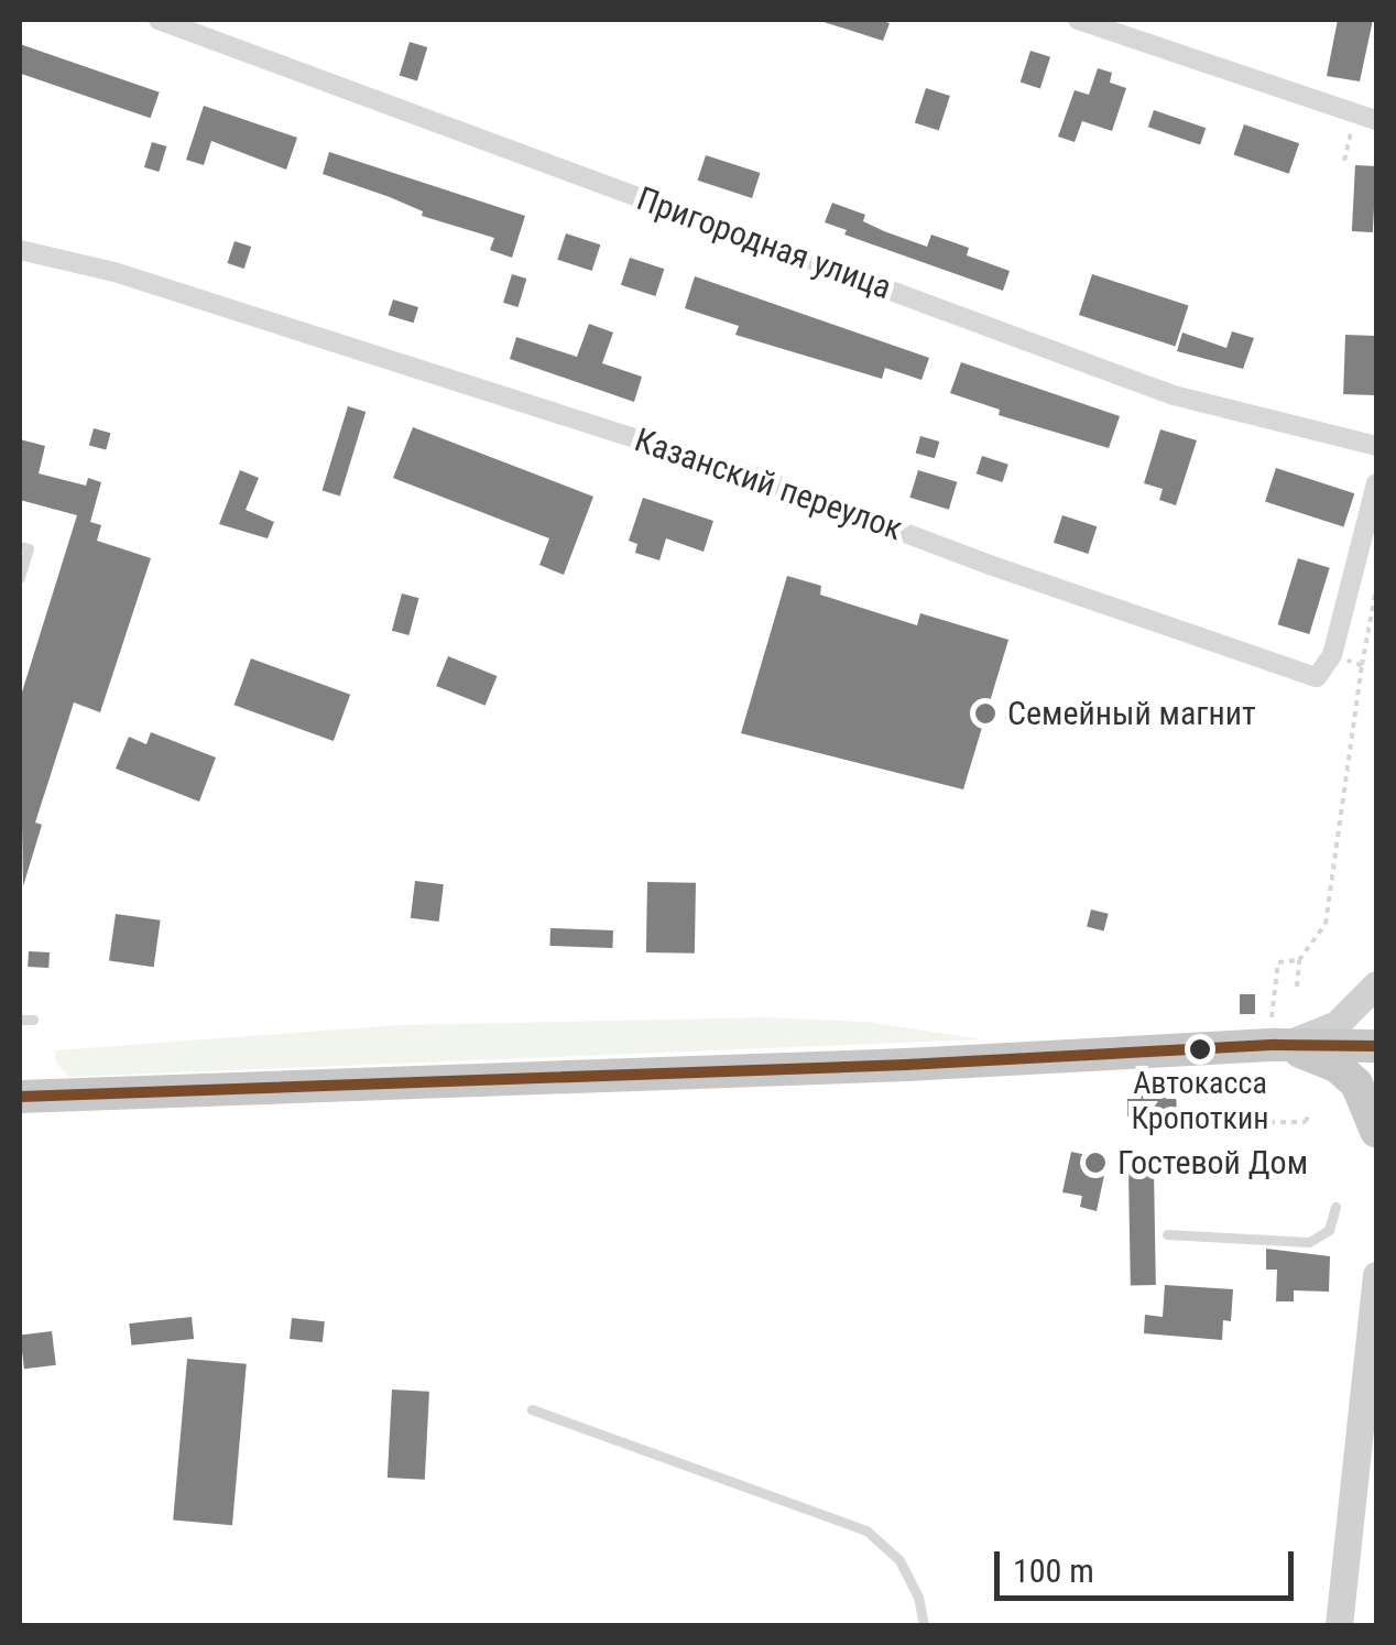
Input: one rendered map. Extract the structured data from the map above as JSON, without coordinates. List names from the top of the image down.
{
  "streets": {
    "street": ["Пригородная улица", "Казанский переулок"]
  },
  "places": ["Семейный магнит", "Автокасса Кропоткин", "Гостевой Дом"],
  "scale_bar": "100 m"
}
